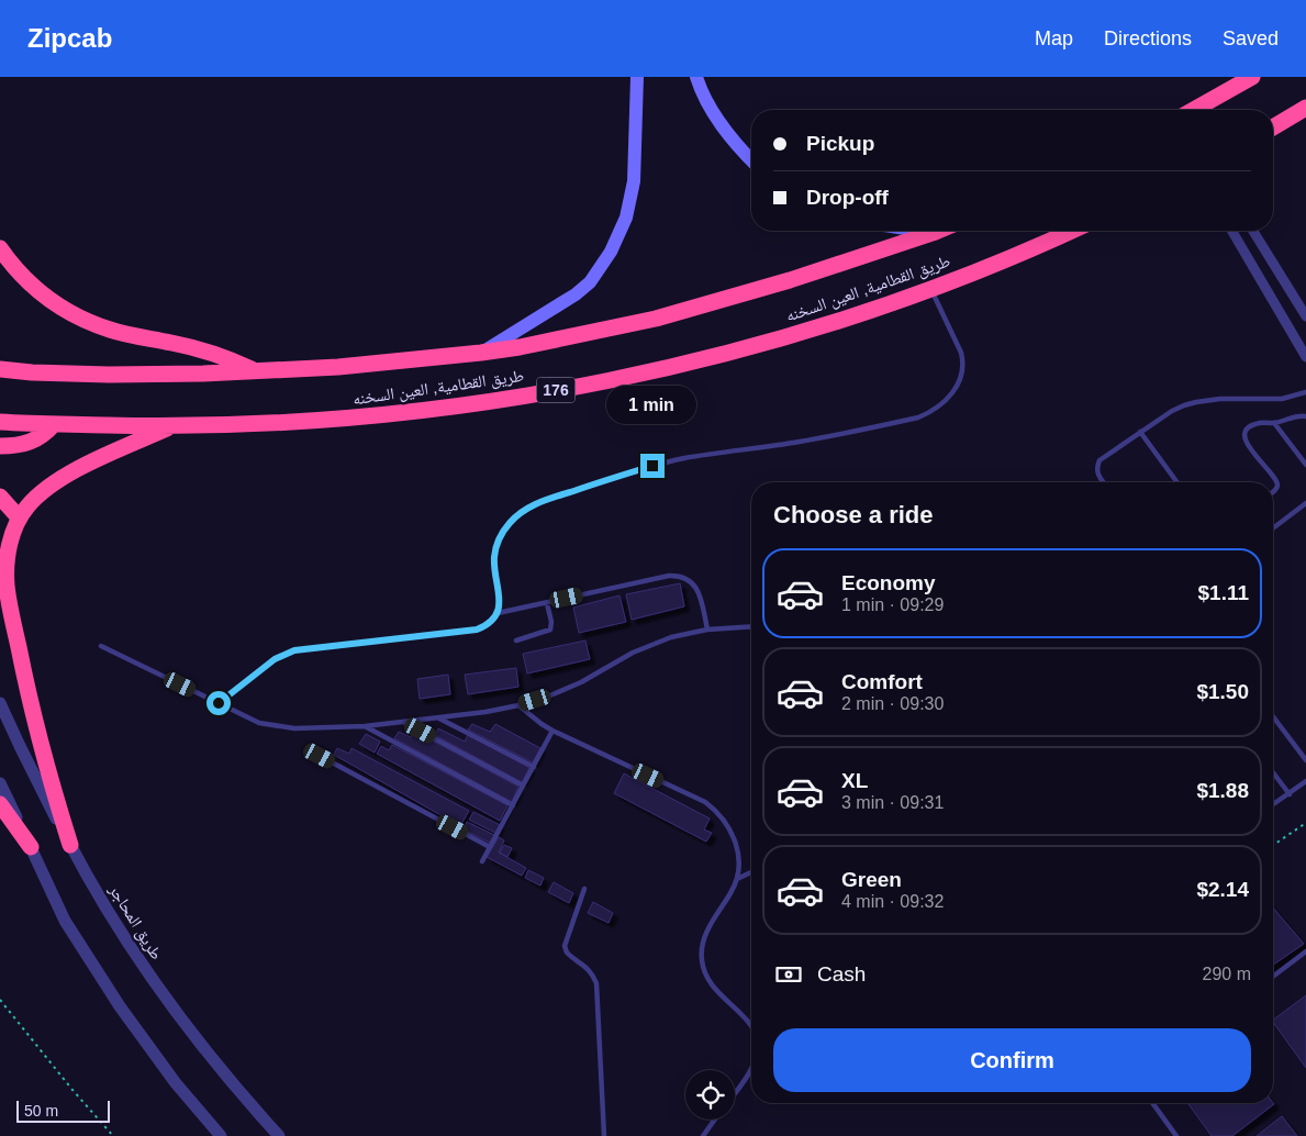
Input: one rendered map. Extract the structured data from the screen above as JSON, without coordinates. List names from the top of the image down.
{
  "streets": {
    "highway": ["طريق القطامية, العين السخنه", "176"],
    "street": ["طريق المحاجر"]
  },
  "scale_bar": "50 m",
  "page": {
    "header": "Zipcab",
    "nav": ["Map", "Directions", "Saved"],
    "banner": ["Pickup", "Drop-off"],
    "bubble": "1 min",
    "heading": "Choose a ride",
    "list": [
      {
        "name": "Economy",
        "note": "1 min · 09:29",
        "value": "$1.11"
      },
      {
        "name": "Comfort",
        "note": "2 min · 09:30",
        "value": "$1.50"
      },
      {
        "name": "XL",
        "note": "3 min · 09:31",
        "value": "$1.88"
      },
      {
        "name": "Green",
        "note": "4 min · 09:32",
        "value": "$2.14"
      }
    ],
    "pay": ["Cash", "290 m"],
    "buttons": "Confirm",
    "scale": "50 m"
  }
}
